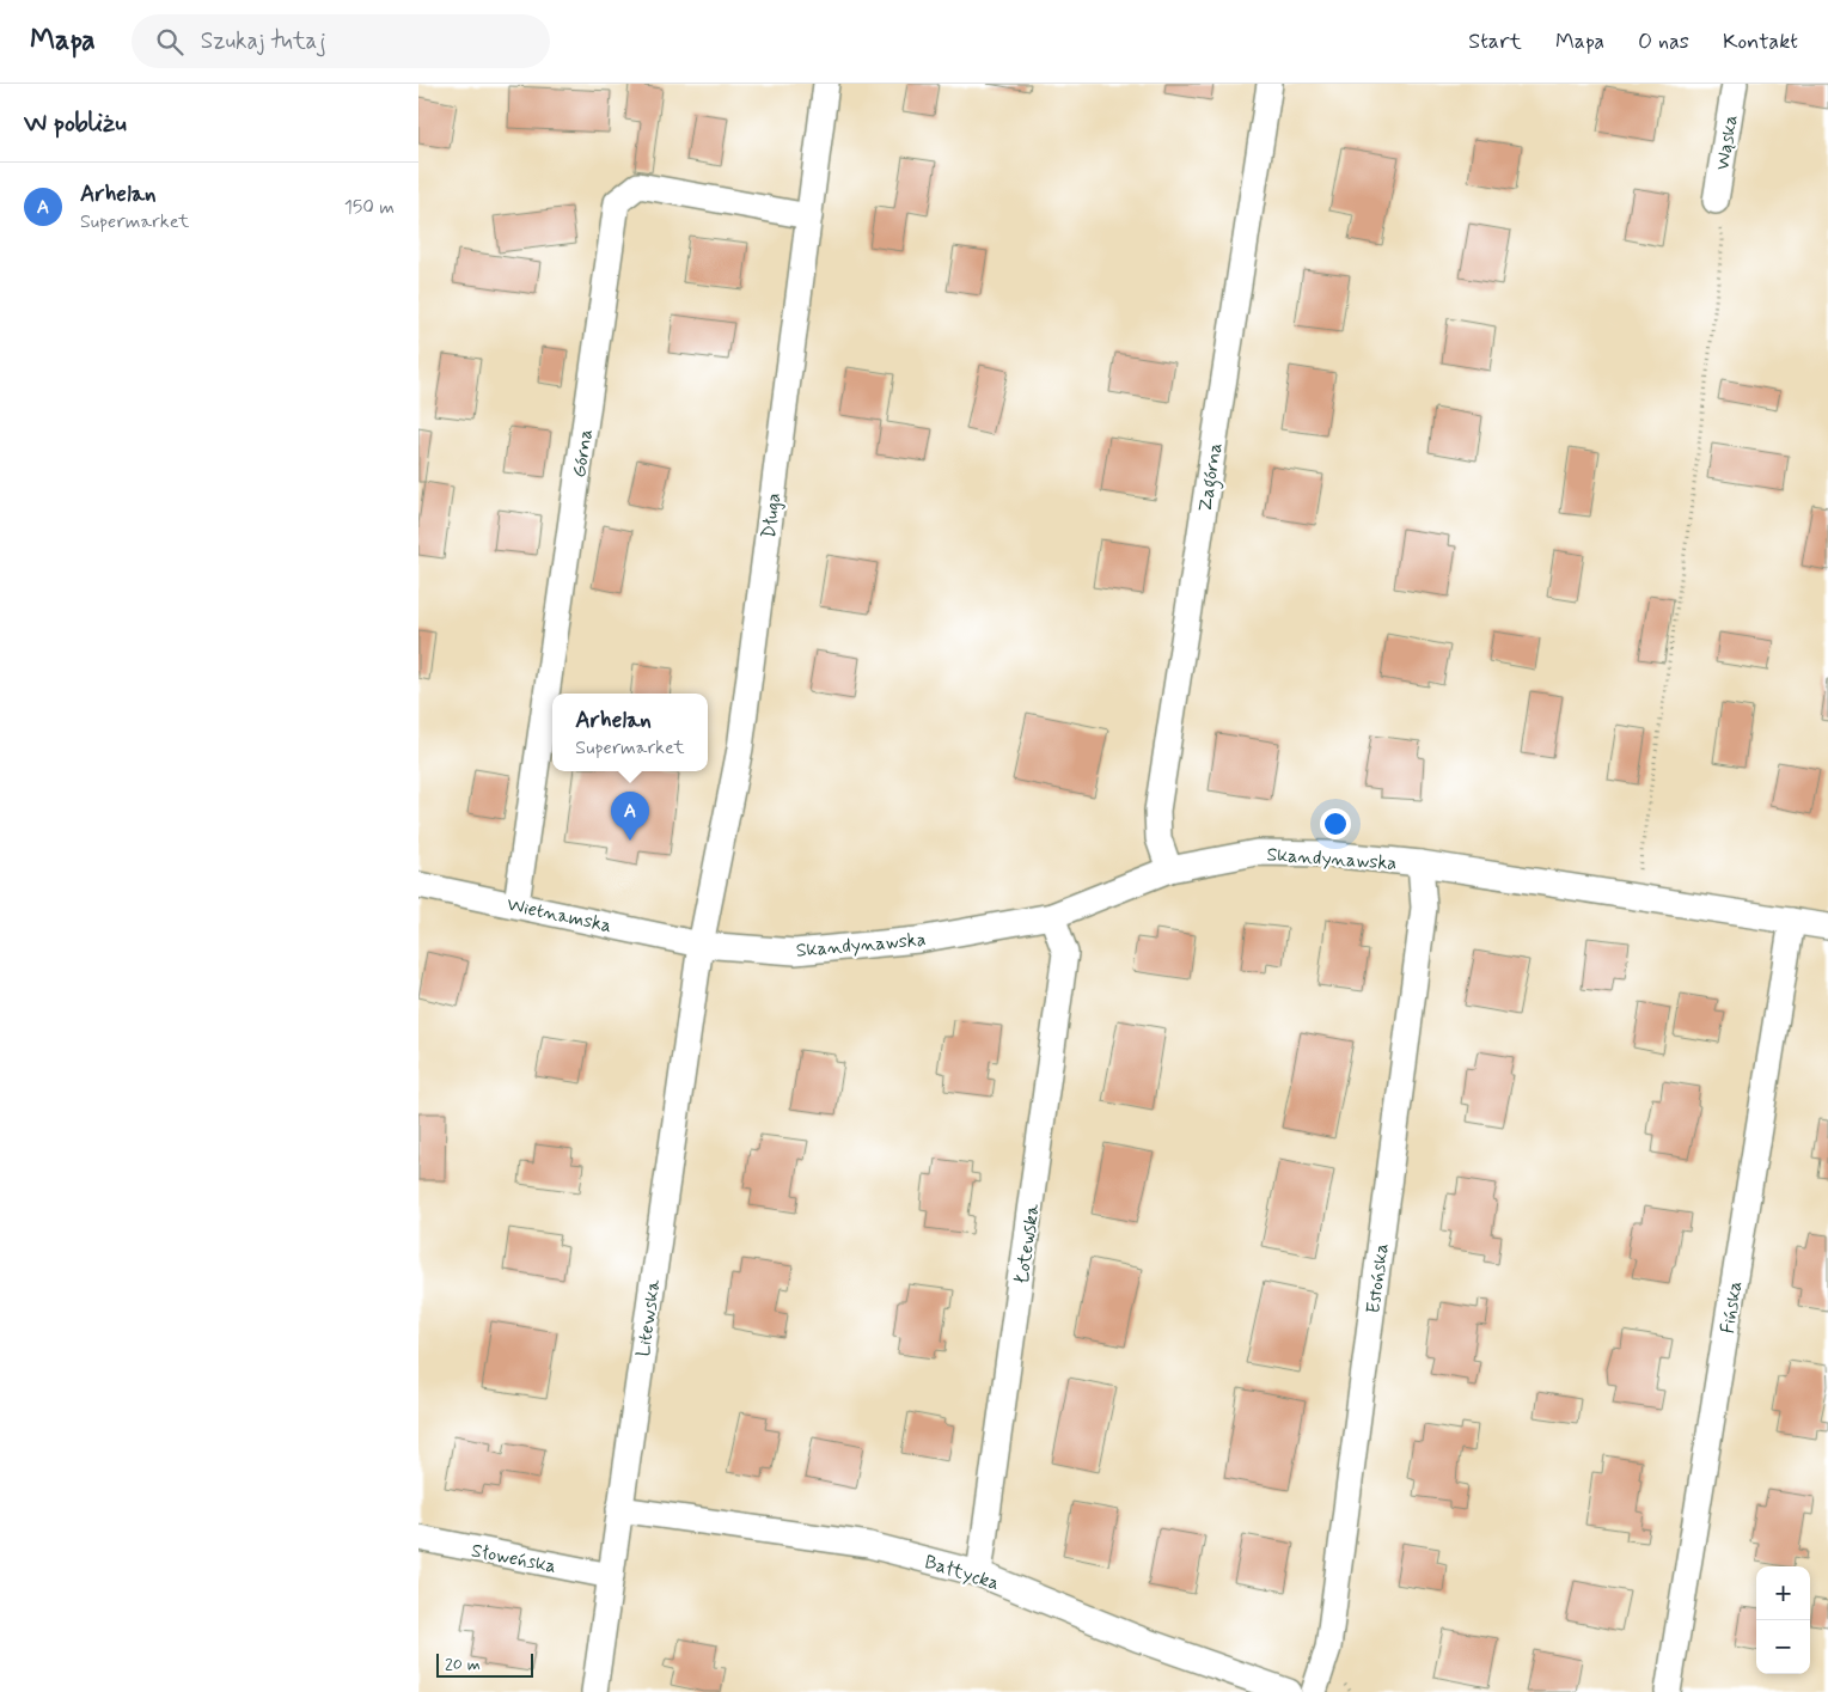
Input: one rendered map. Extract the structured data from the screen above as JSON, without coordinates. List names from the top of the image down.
{
  "streets": {
    "street": [
      "Wąska",
      "Górna",
      "Zagórna",
      "Długa",
      "Skandynawska",
      "Wietnamska",
      "Łotewska",
      "Estońska",
      "Fińska",
      "Litewska",
      "Słoweńska",
      "Bałtycka"
    ]
  },
  "crossings": [
    ["Górna", "Długa"],
    ["Górna", "Wietnamska"],
    ["Zagórna", "Skandynawska"],
    ["Długa", "Skandynawska"],
    ["Długa", "Wietnamska"],
    ["Długa", "Litewska"],
    ["Skandynawska", "Wietnamska"],
    ["Skandynawska", "Łotewska"],
    ["Skandynawska", "Estońska"],
    ["Skandynawska", "Fińska"],
    ["Skandynawska", "Litewska"],
    ["Wietnamska", "Litewska"],
    ["Łotewska", "Bałtycka"],
    ["Litewska", "Słoweńska"],
    ["Litewska", "Bałtycka"]
  ],
  "scale_bar": "20 m",
  "page": {
    "header": "Mapa",
    "search": "Szukaj tutaj",
    "nav": [
      "Start",
      "Mapa",
      "O nas",
      "Kontakt"
    ],
    "heading": "W pobliżu",
    "list": [
      {
        "mark": "A",
        "name": "Arhelan",
        "note": "Supermarket",
        "value": "150 m"
      }
    ],
    "popup": ["Arhelan", "Supermarket"],
    "pins": "A",
    "map_buttons": ["+", "−"],
    "scale": "20 m"
  }
}
